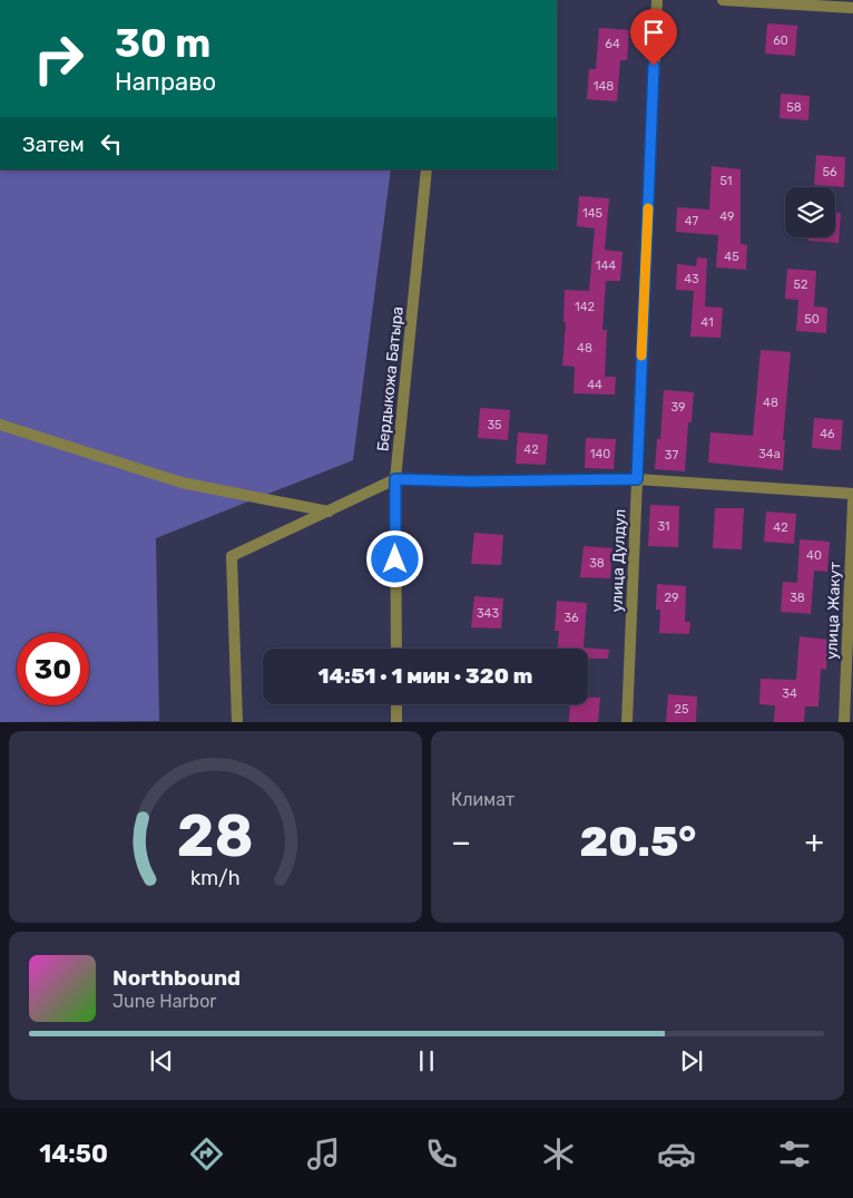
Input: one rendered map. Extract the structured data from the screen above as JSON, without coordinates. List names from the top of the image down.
{
  "streets": {
    "street": ["Бердыкожа Батыра", "улица Дулдул", "улица Жакут"]
  },
  "house_numbers": [
    "60",
    "64",
    "148",
    "58",
    "56",
    "51",
    "145",
    "49",
    "47",
    "45",
    "144",
    "43",
    "52",
    "142",
    "50",
    "41",
    "48",
    "44",
    "48",
    "39",
    "35",
    "46",
    "42",
    "140",
    "34а",
    "37",
    "31",
    "42",
    "40",
    "38",
    "29",
    "38",
    "343",
    "36",
    "34",
    "25"
  ],
  "page": {
    "turn": ["30 m", "Направо"],
    "then": "Затем",
    "limit": "30",
    "trip": "14:51 · 1 мин · 320 m",
    "tile": "Климат",
    "heat": ["−", "20.5°", "+"],
    "song": ["Northbound", "June Harbor"],
    "tabs": "14:50",
    "gauge": ["28", "km/h"]
  }
}
